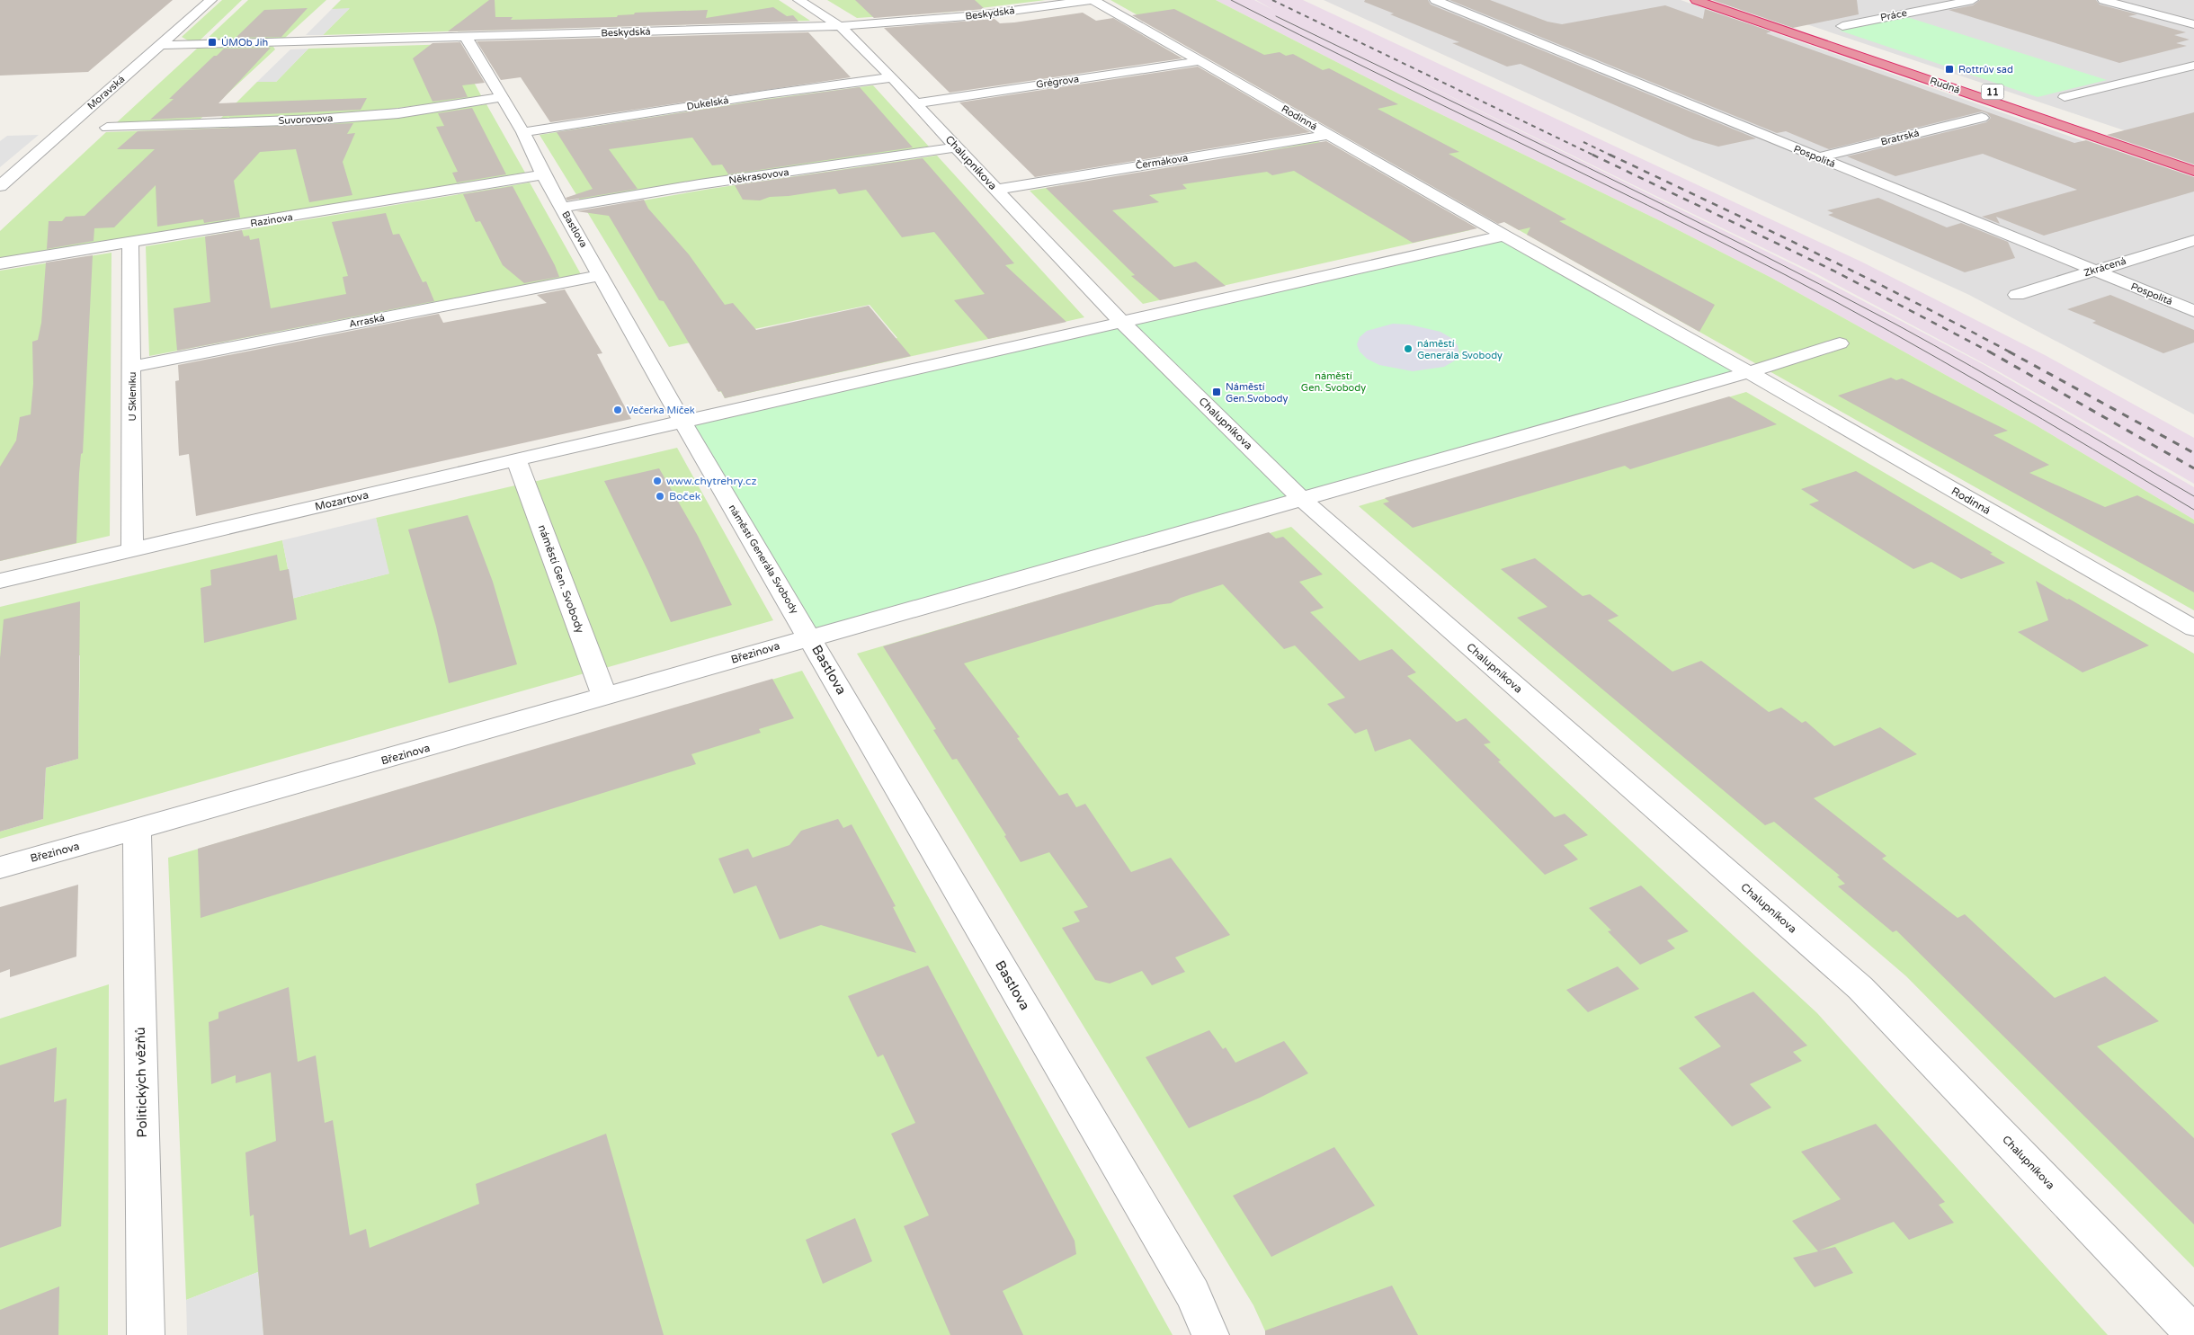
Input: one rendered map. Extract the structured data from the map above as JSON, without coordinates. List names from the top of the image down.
{
  "streets": {
    "highway": ["Rudná", "11"],
    "street": [
      "Beskydská",
      "Práce",
      "Grégrova",
      "Moravská",
      "Dukelská",
      "Rodinná",
      "Suvorovova",
      "Bratrská",
      "Pospolitá",
      "Čermákova",
      "Chalupníkova",
      "Někrasovova",
      "Razinova",
      "Bastlova",
      "Zkrácená",
      "Arraská",
      "U Skleníku",
      "Mozartova",
      "náměstí Generála Svobody",
      "náměstí Gen. Svobody",
      "Březinova",
      "Politických vězňů"
    ]
  },
  "crossings": [
    ["Beskydská", "Moravská"],
    ["Beskydská", "Rodinná"],
    ["Beskydská", "Chalupníkova"],
    ["Beskydská", "Bastlova"],
    ["Grégrova", "Rodinná"],
    ["Grégrova", "Chalupníkova"],
    ["Dukelská", "Chalupníkova"],
    ["Dukelská", "Bastlova"],
    ["Rodinná", "Čermákova"],
    ["Suvorovova", "Bastlova"],
    ["Bratrská", "Pospolitá"],
    ["Pospolitá", "Zkrácená"],
    ["Čermákova", "Chalupníkova"],
    ["Chalupníkova", "Někrasovova"],
    ["Někrasovova", "Bastlova"],
    ["Razinova", "Bastlova"],
    ["Razinova", "U Skleníku"],
    ["Bastlova", "Arraská"],
    ["Bastlova", "Mozartova"],
    ["Bastlova", "náměstí Generála Svobody"],
    ["Bastlova", "Březinova"],
    ["Arraská", "U Skleníku"],
    ["U Skleníku", "Mozartova"],
    ["Mozartova", "náměstí Generála Svobody"],
    ["Mozartova", "náměstí Gen. Svobody"],
    ["náměstí Generála Svobody", "Březinova"],
    ["náměstí Gen. Svobody", "Březinova"],
    ["Březinova", "Politických vězňů"]
  ],
  "parks": ["náměstí Gen. Svobody"],
  "places": {
    "transit": ["ÚMOb Jih", "Rottrův sad", "Náměstí Gen.Svobody"],
    "other": [
      "náměstí Generála Svobody",
      "Večerka Míček",
      "www.chytrehry.cz",
      "Boček"
    ]
  }
}
